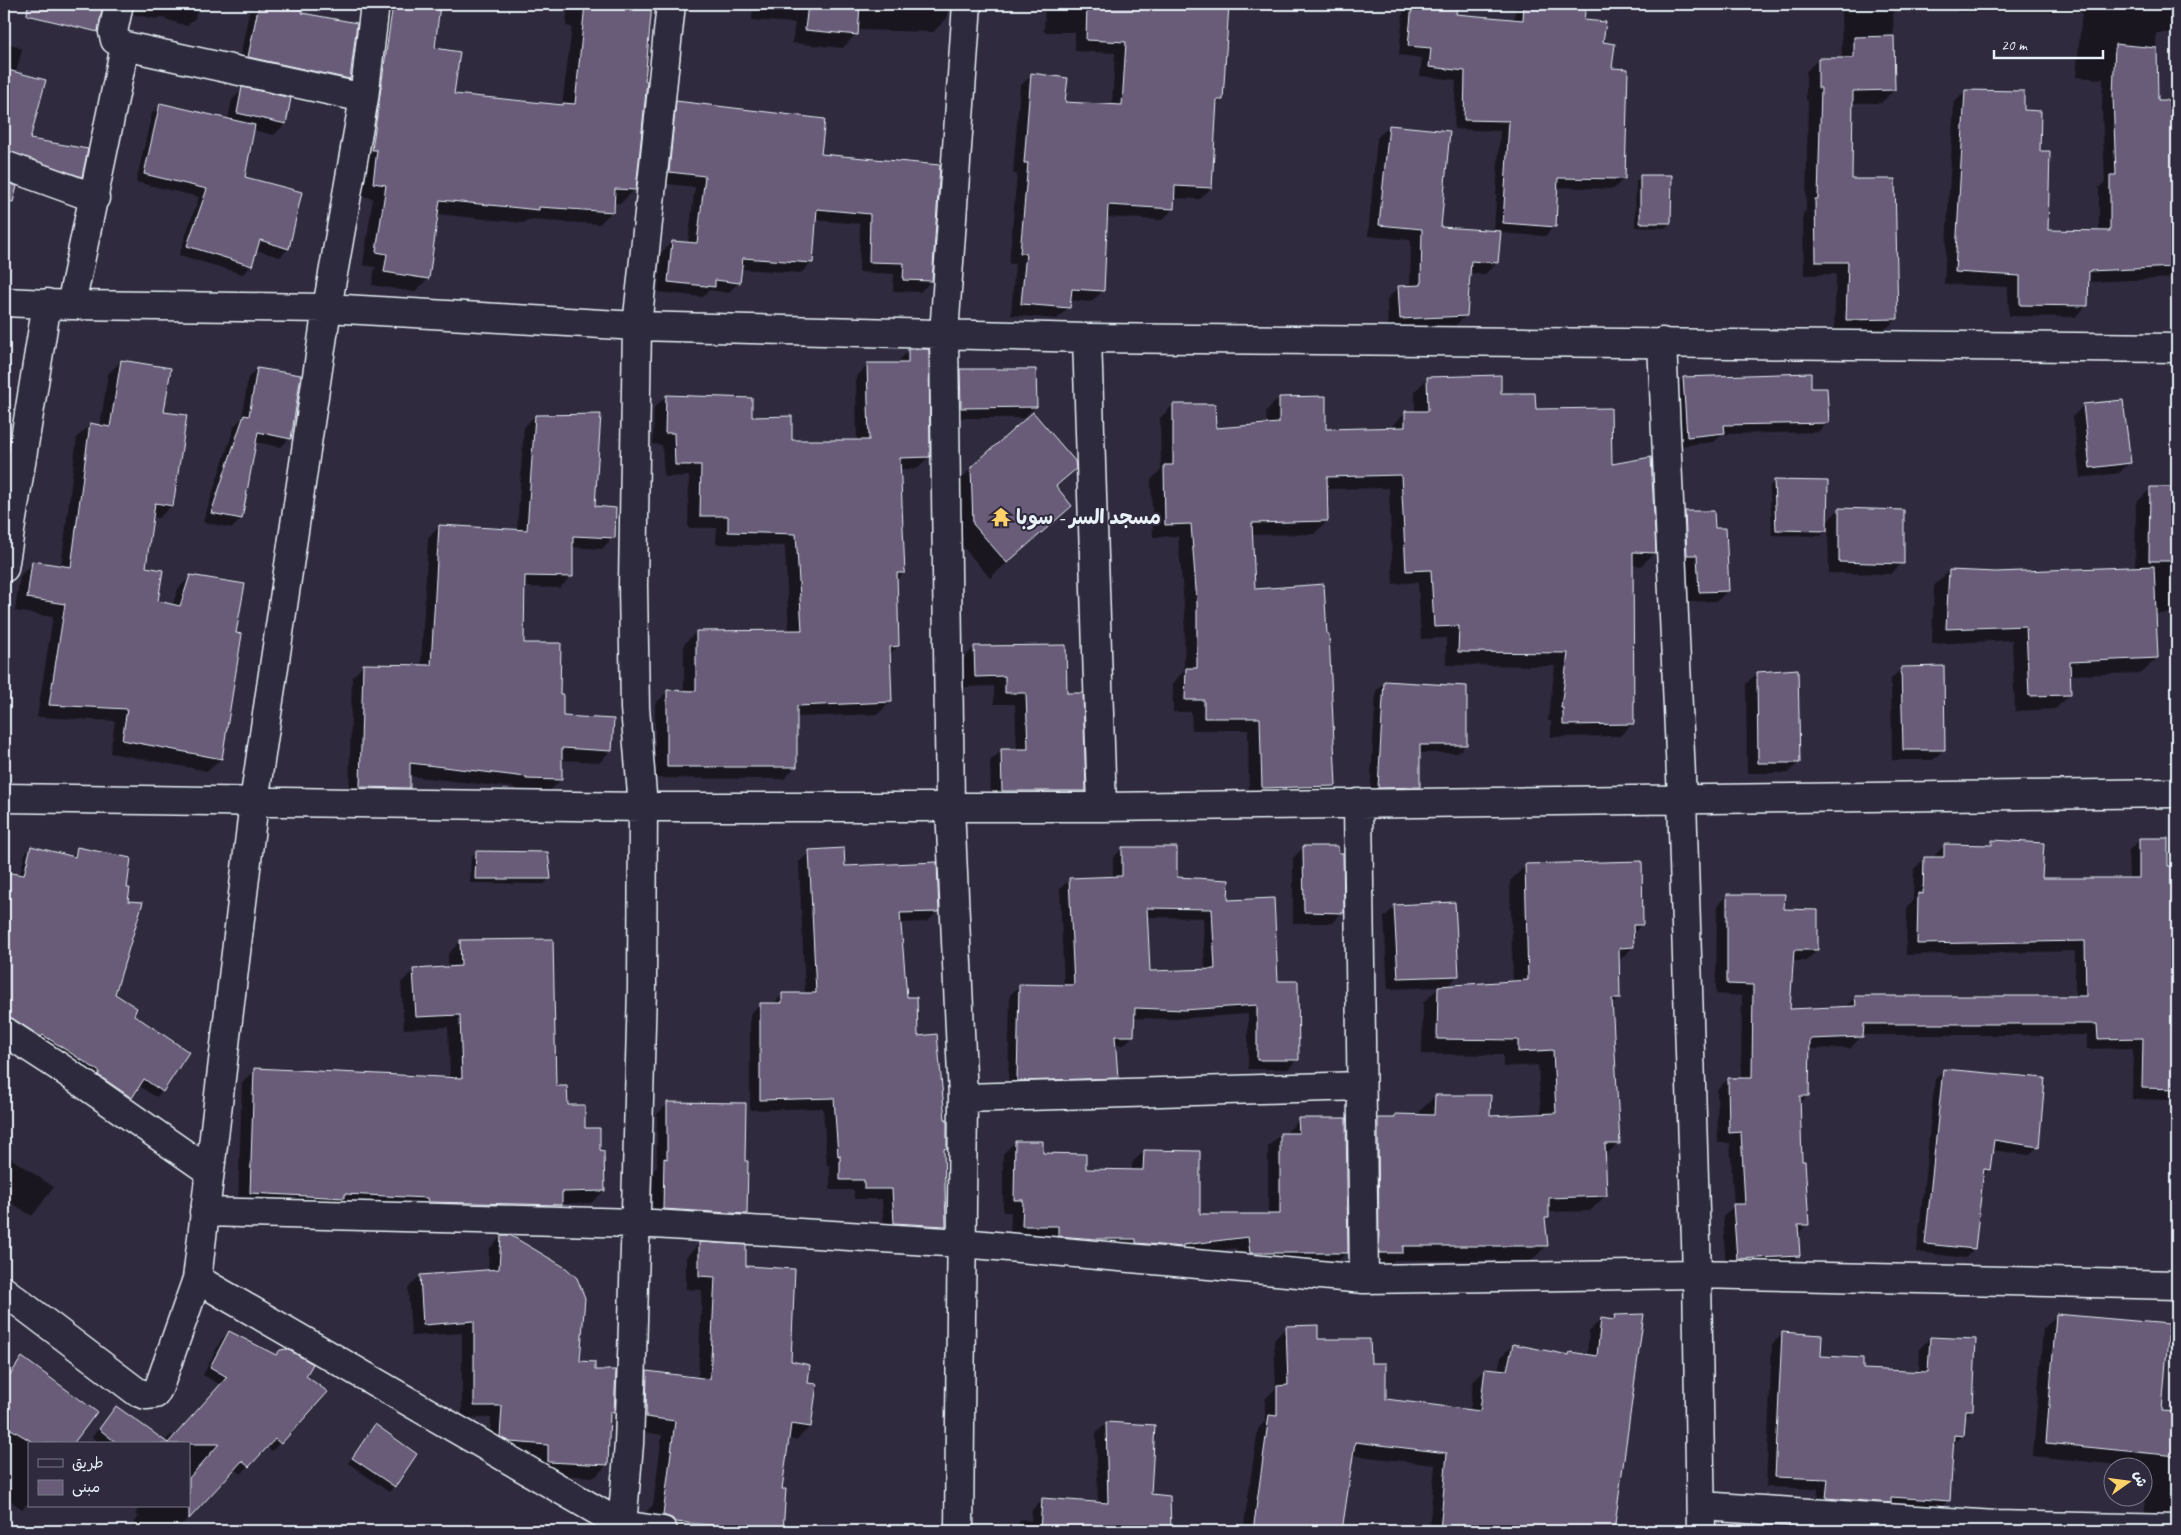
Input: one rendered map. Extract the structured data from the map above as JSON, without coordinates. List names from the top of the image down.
{
  "places": {
    "temple": ["مسجد السر - سوبا"]
  },
  "legend": ["طريق", "مبنى"],
  "scale_bar": "20 m",
  "north": "right"
}
